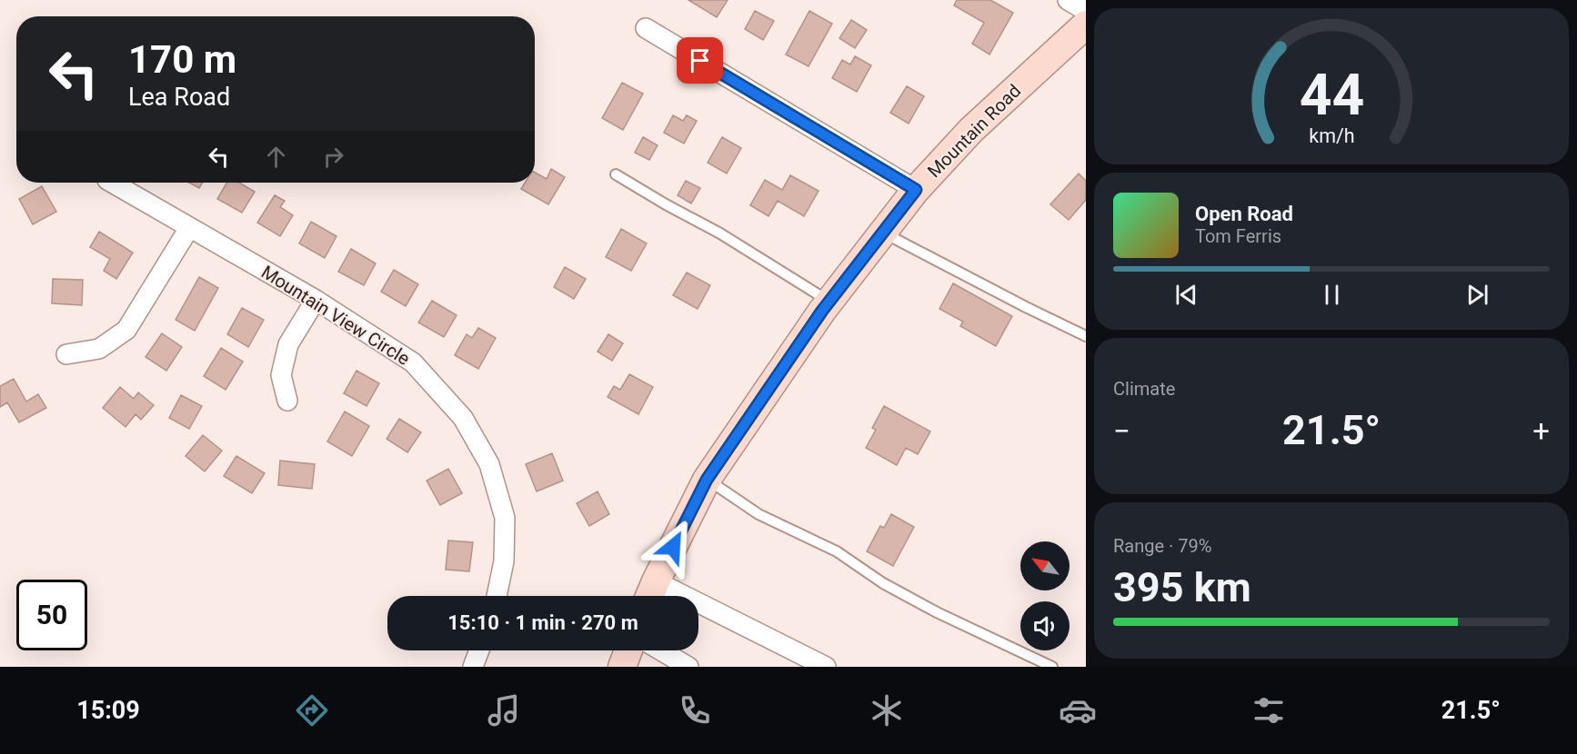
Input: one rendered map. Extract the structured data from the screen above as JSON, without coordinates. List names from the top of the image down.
{
  "streets": {
    "main road": ["Mountain Road"],
    "street": ["Mountain View Circle"]
  },
  "north": "top left",
  "page": {
    "turn": ["170 m", "Lea Road"],
    "song": ["Open Road", "Tom Ferris"],
    "tile": [
      "Climate",
      ["Range · 79%", "395 km"]
    ],
    "heat": ["−", "21.5°", "+"],
    "limit": "50",
    "trip": "15:10 · 1 min · 270 m",
    "tabs": ["15:09", "21.5°"],
    "gauge": ["44", "km/h"]
  }
}
